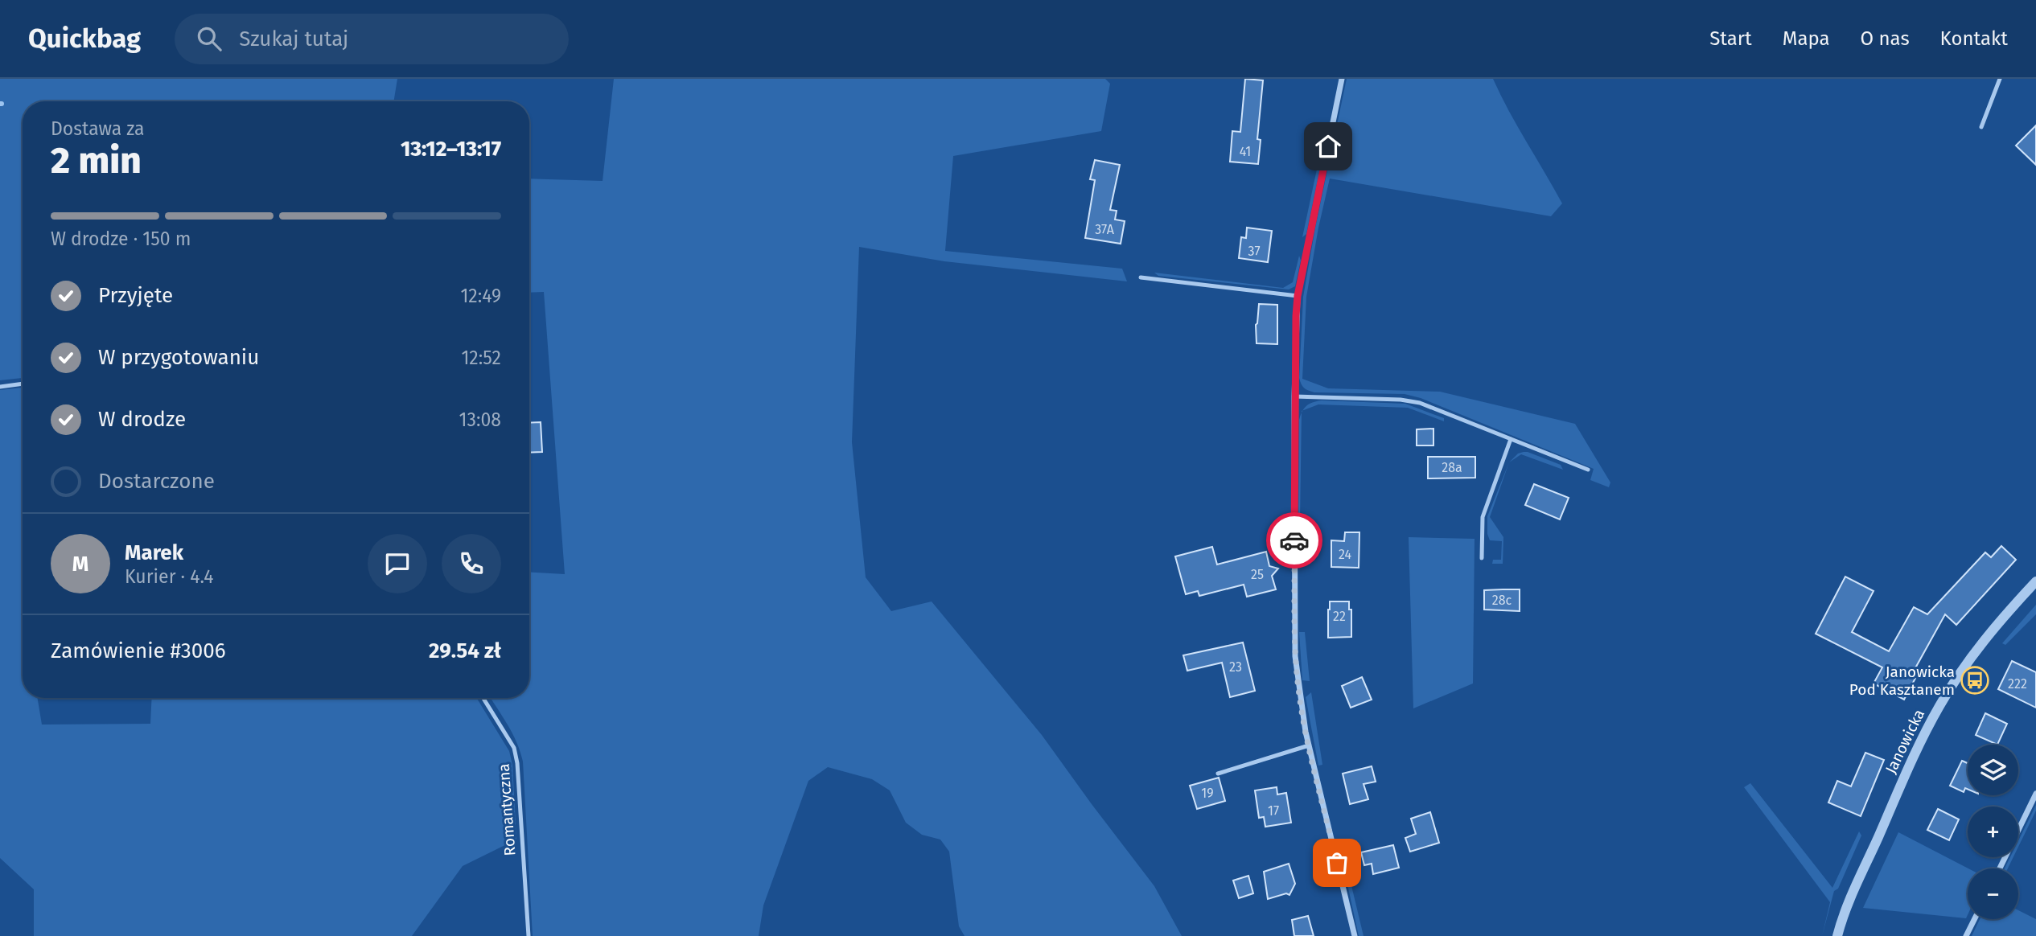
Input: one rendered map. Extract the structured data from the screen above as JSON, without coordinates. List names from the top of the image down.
{
  "streets": {
    "street": ["Janowicka"],
    "lane": ["Romantyczna"]
  },
  "places": {
    "bus stop": ["Janowicka Pod Kasztanem"]
  },
  "house_numbers": [
    "41",
    "37A",
    "37",
    "28a",
    "24",
    "25",
    "28c",
    "22",
    "23",
    "222",
    "19",
    "17"
  ],
  "page": {
    "header": "Quickbag",
    "search": "Szukaj tutaj",
    "nav": [
      "Start",
      "Mapa",
      "O nas",
      "Kontakt"
    ],
    "heading": ["2 min", "Dostawa za", "13:12–13:17"],
    "panel": [
      "Marek",
      "Kurier · 4.4",
      "Zamówienie #3006",
      "29.54 zł"
    ],
    "bar": "W drodze · 150 m",
    "list": [
      ["Przyjęte", "12:49"],
      ["W przygotowaniu", "12:52"],
      ["W drodze", "13:08"],
      "Dostarczone"
    ],
    "round": "M",
    "map_buttons": ["+", "−"]
  }
}
